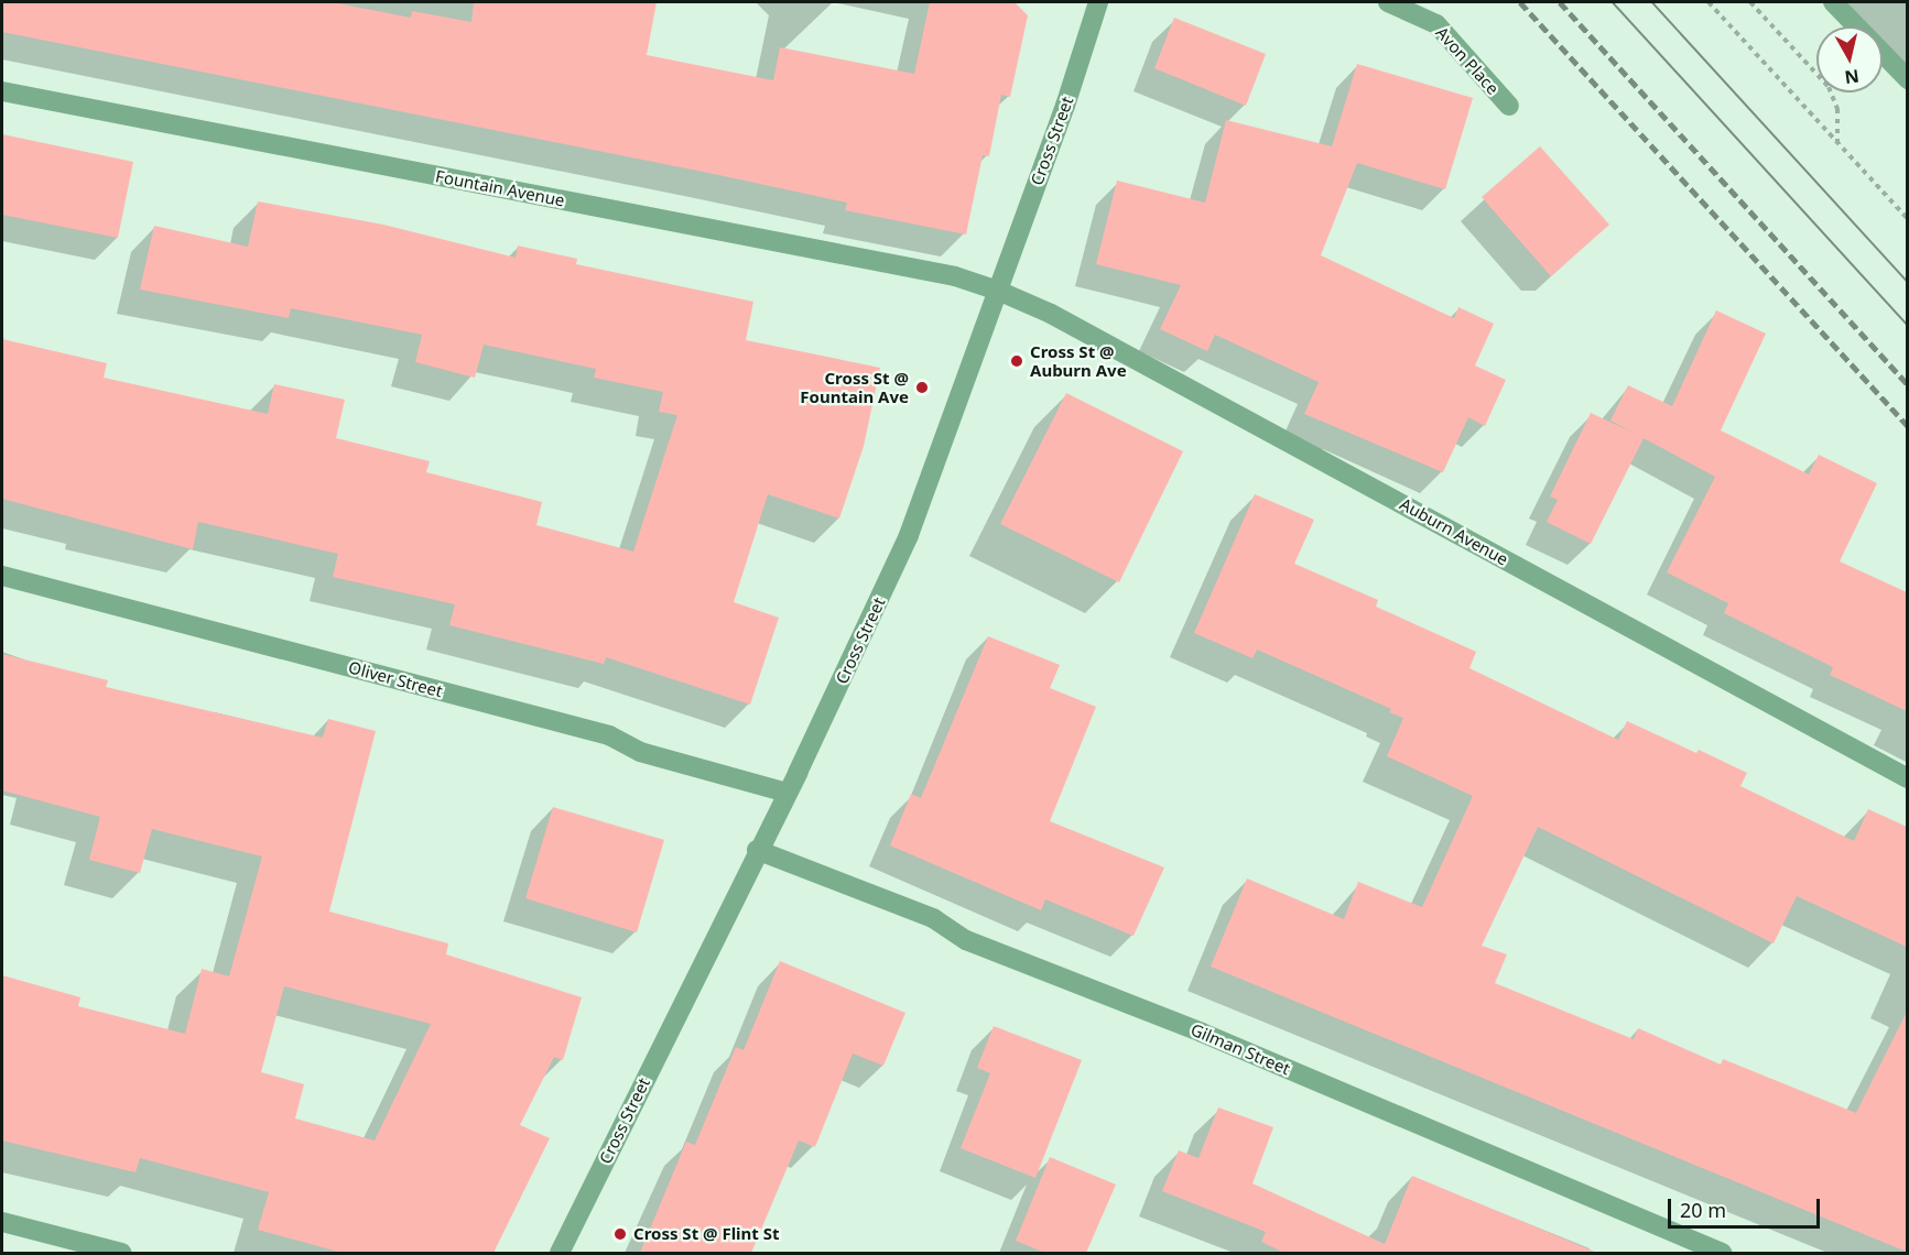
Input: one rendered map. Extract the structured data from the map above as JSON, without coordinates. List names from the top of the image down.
{
  "streets": {
    "street": [
      "Avon Place",
      "Cross Street",
      "Fountain Avenue",
      "Auburn Avenue",
      "Oliver Street",
      "Gilman Street"
    ]
  },
  "crossings": [
    ["Cross Street", "Fountain Avenue"],
    ["Cross Street", "Auburn Avenue"],
    ["Cross Street", "Oliver Street"],
    ["Cross Street", "Gilman Street"],
    ["Fountain Avenue", "Auburn Avenue"]
  ],
  "places": ["Cross St @ Auburn Ave", "Cross St @ Fountain Ave", "Cross St @ Flint St"],
  "scale_bar": "20 m",
  "north": "bottom"
}
